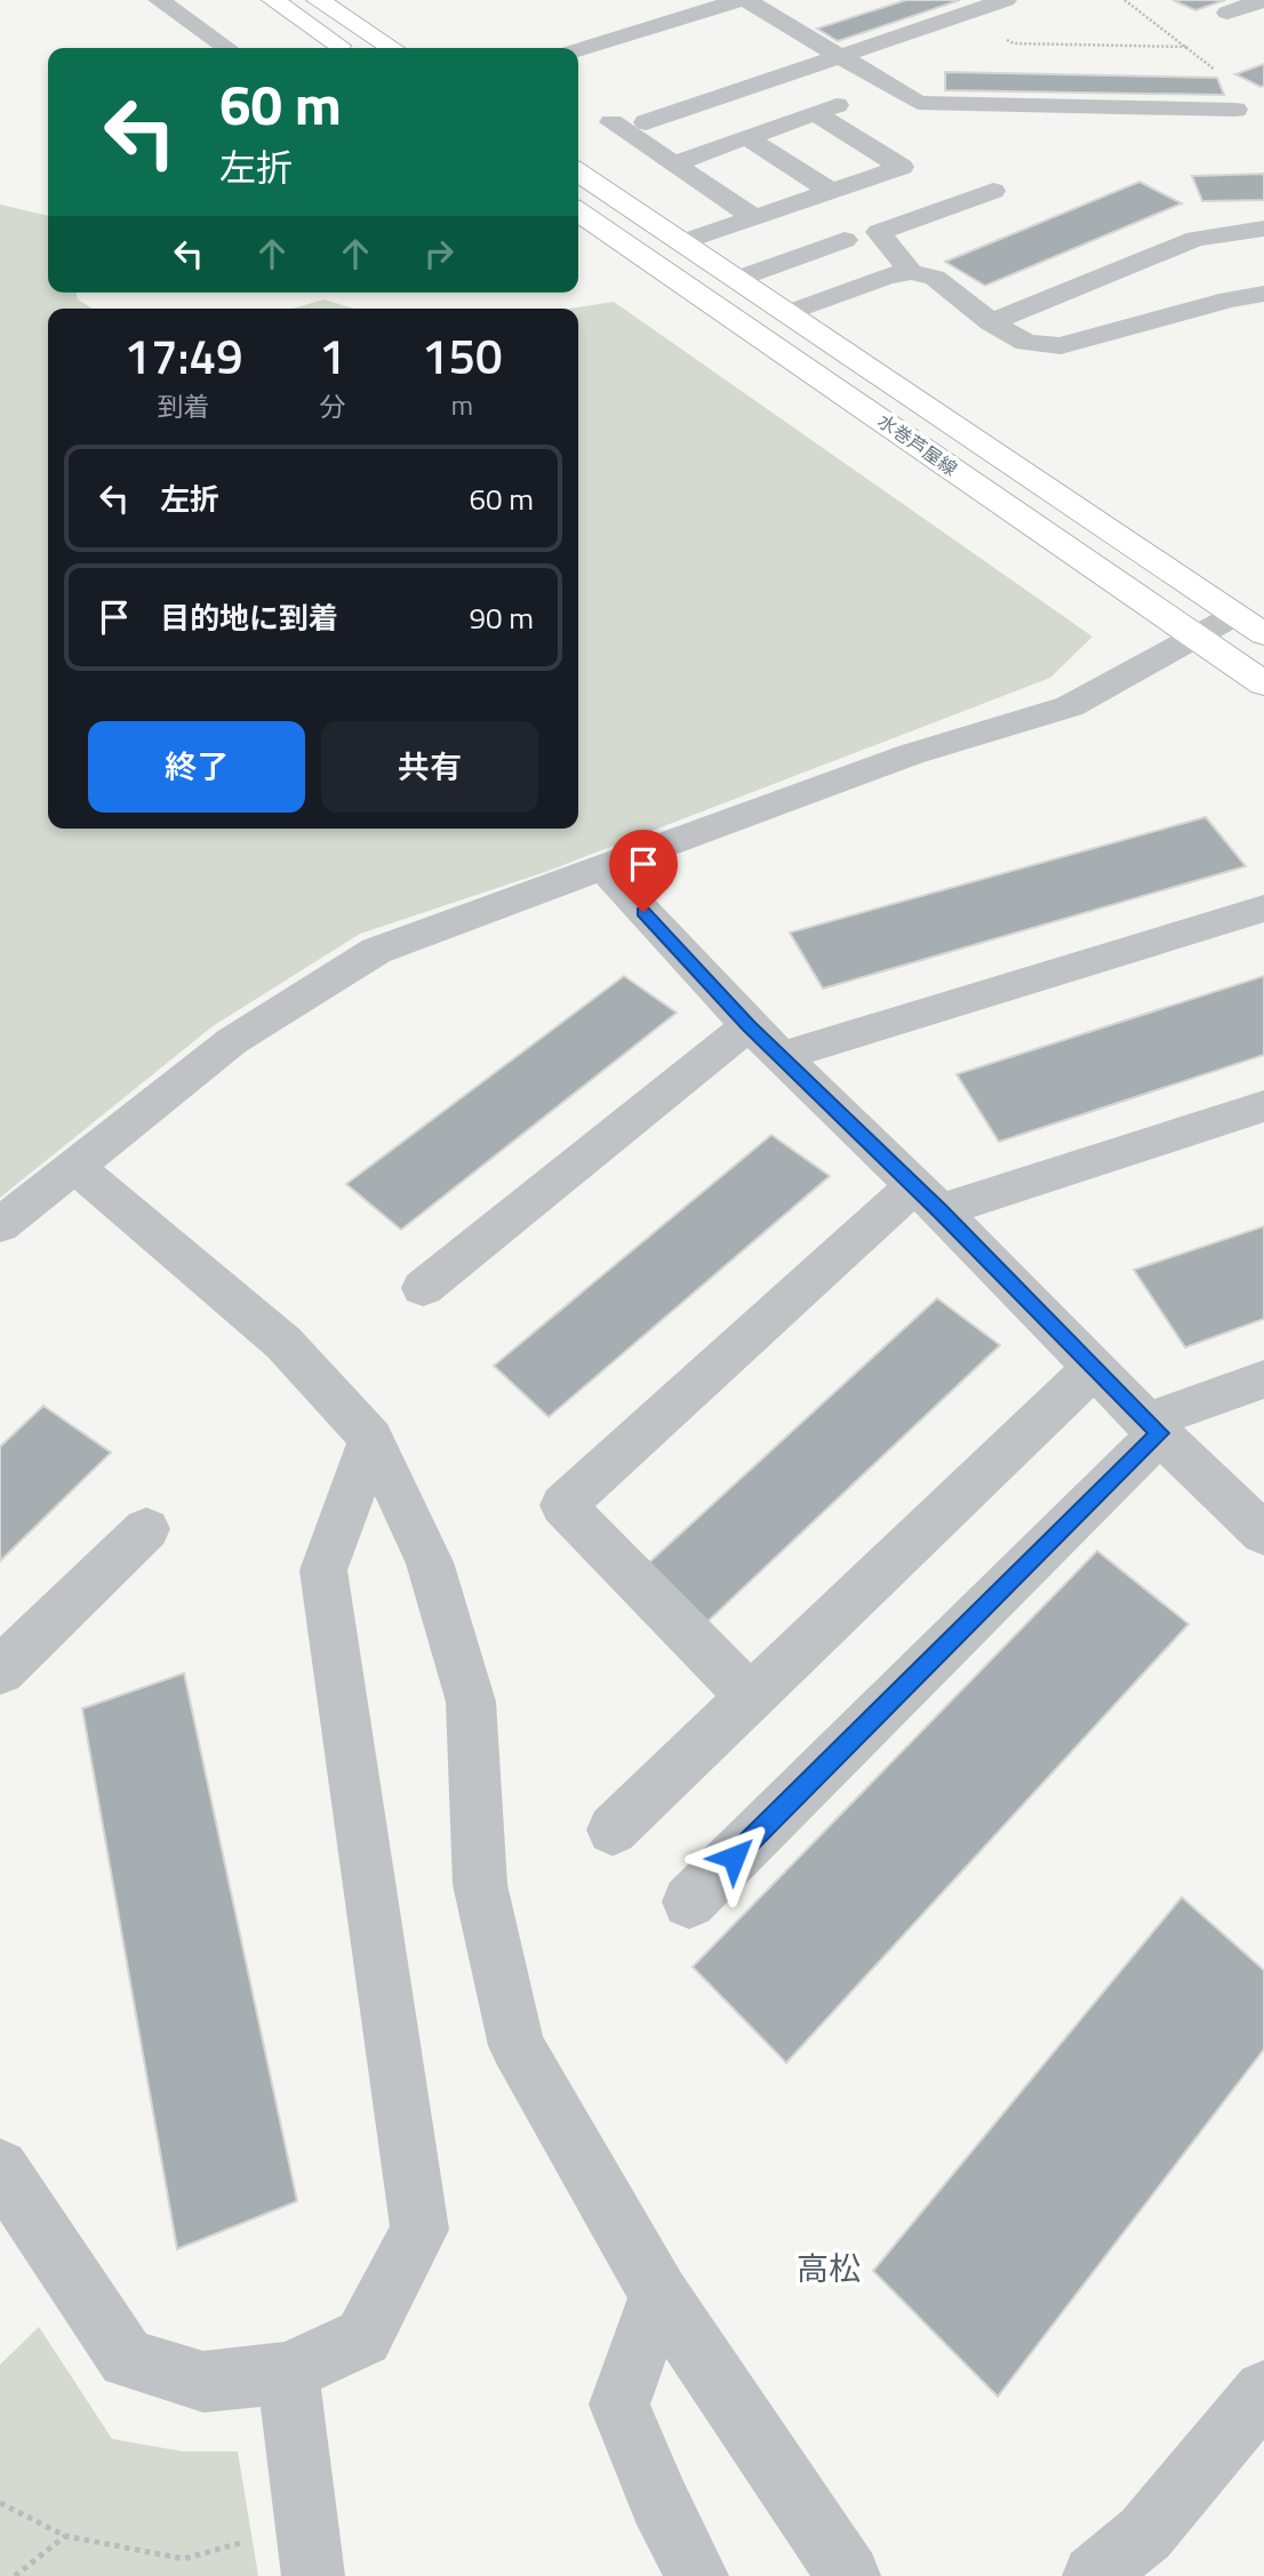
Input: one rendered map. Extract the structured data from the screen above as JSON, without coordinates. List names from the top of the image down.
{
  "streets": {
    "main road": ["水巻芦屋線"]
  },
  "districts": ["高松"],
  "page": {
    "turn": ["60 m", "左折"],
    "eta": [
      "17:49",
      "到着",
      "1",
      "分",
      "150",
      "m"
    ],
    "list": [
      {
        "name": "左折",
        "value": "60 m"
      },
      {
        "name": "目的地に到着",
        "value": "90 m"
      }
    ],
    "buttons": ["終了", "共有"]
  }
}
